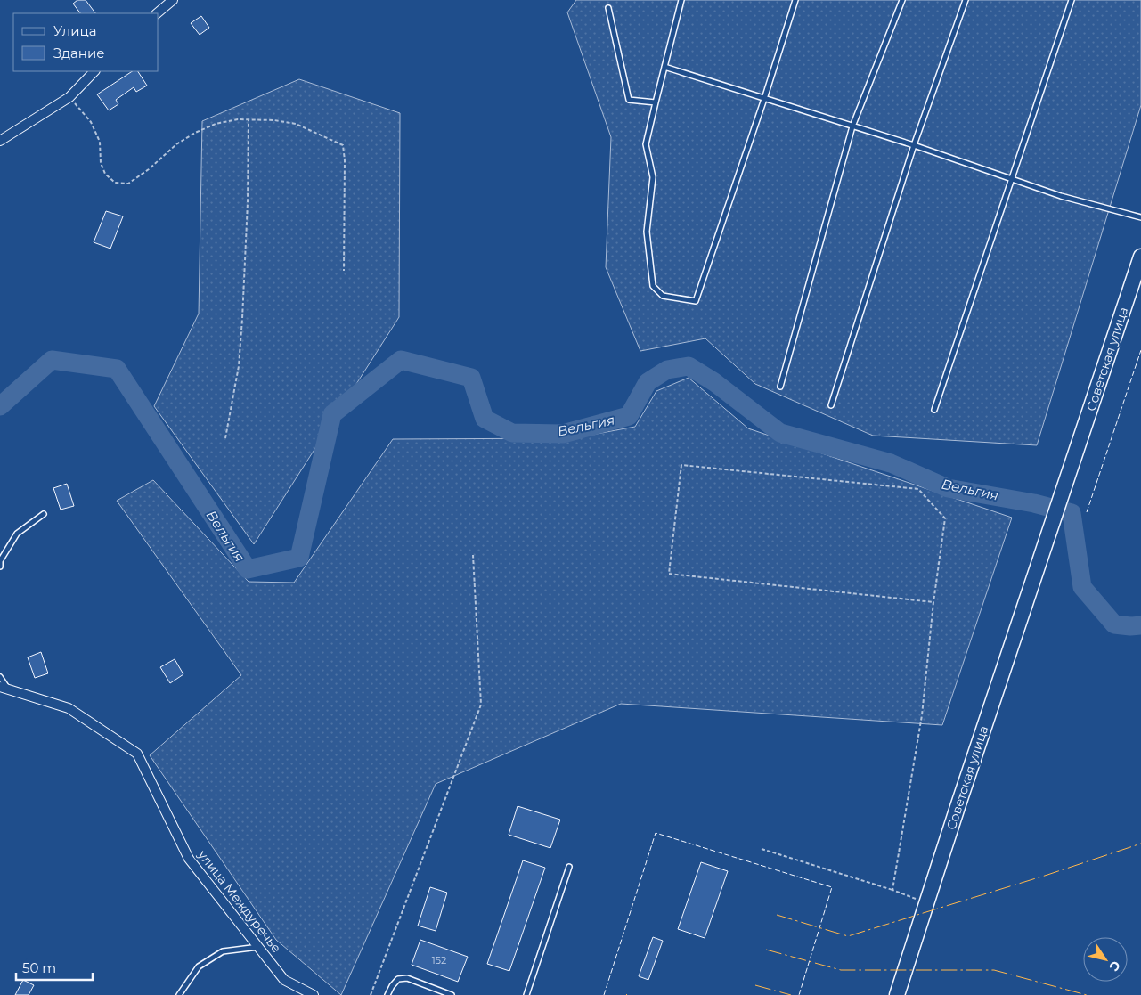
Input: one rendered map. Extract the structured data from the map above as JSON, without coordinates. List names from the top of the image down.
{
  "streets": {
    "main road": ["Советская улица"],
    "street": ["улица Междуречье"]
  },
  "water": ["Вельгия"],
  "house_numbers": ["152"],
  "legend": ["Улица", "Здание"],
  "scale_bar": "50 m",
  "north": "bottom right"
}
